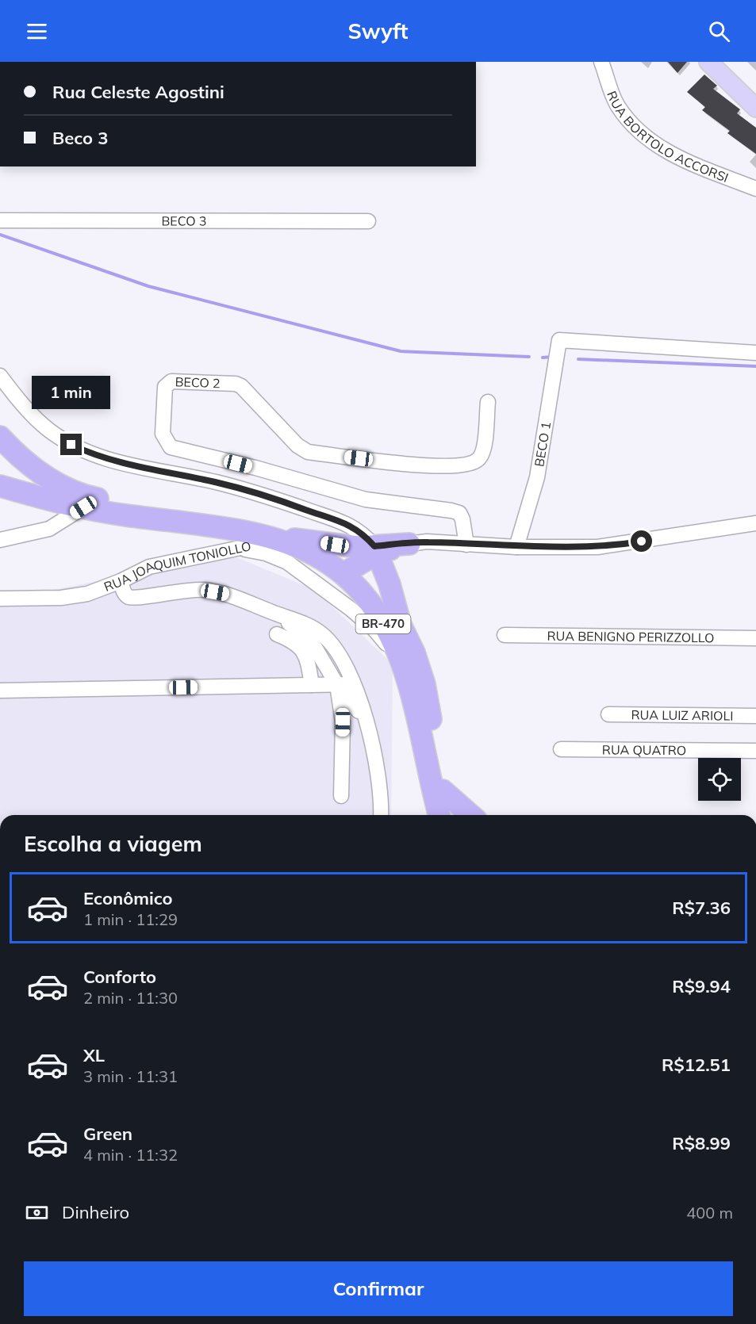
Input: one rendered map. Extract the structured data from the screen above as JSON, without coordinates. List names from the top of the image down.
{
  "streets": {
    "highway": ["BR-470"],
    "street": [
      "RUA BORTOLO ACCORSI",
      "BECO 3",
      "BECO 2",
      "BECO 1",
      "RUA JOAQUIM TONIOLLO",
      "RUA BENIGNO PERIZZOLLO",
      "RUA LUIZ ARIOLI",
      "RUA QUATRO"
    ]
  },
  "crossings": [
    ["RUA JOAQUIM TONIOLLO", "BR-470"]
  ],
  "page": {
    "header": "Swyft",
    "banner": ["Rua Celeste Agostini", "Beco 3"],
    "bubble": "1 min",
    "heading": "Escolha a viagem",
    "list": [
      {
        "name": "Econômico",
        "note": "1 min · 11:29",
        "value": "R$7.36"
      },
      {
        "name": "Conforto",
        "note": "2 min · 11:30",
        "value": "R$9.94"
      },
      {
        "name": "XL",
        "note": "3 min · 11:31",
        "value": "R$12.51"
      },
      {
        "name": "Green",
        "note": "4 min · 11:32",
        "value": "R$8.99"
      }
    ],
    "pay": ["Dinheiro", "400 m"],
    "buttons": "Confirmar"
  }
}
